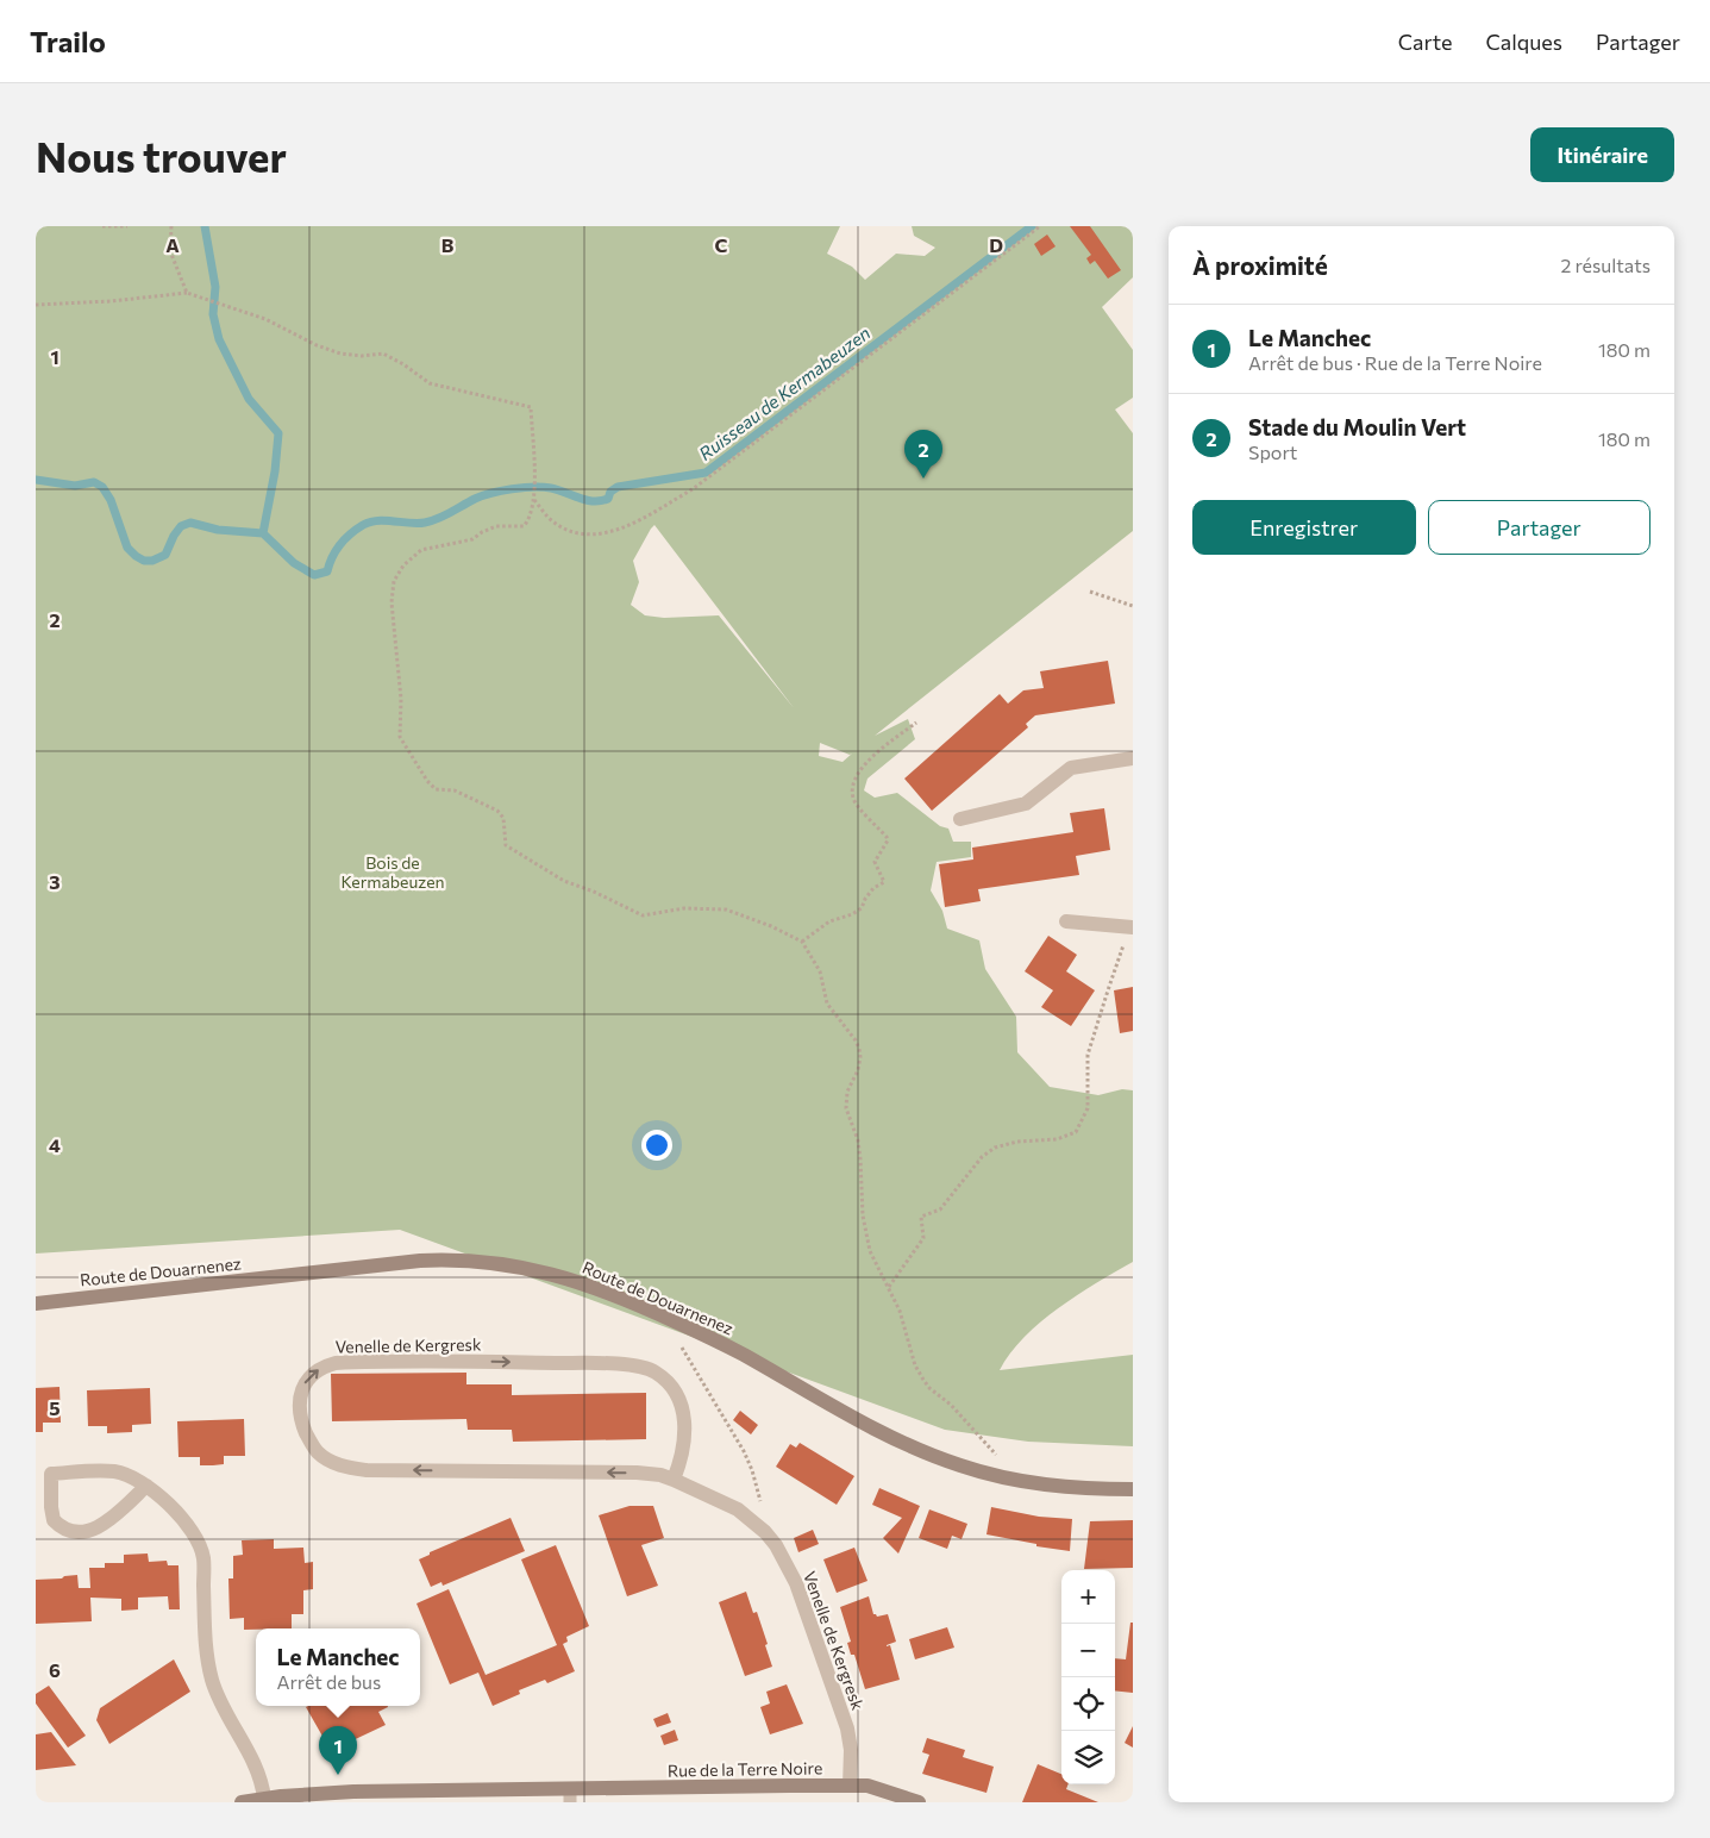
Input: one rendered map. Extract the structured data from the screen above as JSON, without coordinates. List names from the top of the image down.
{
  "streets": {
    "main road": ["Route de Douarnenez", "Rue de la Terre Noire"],
    "street": ["Venelle de Kergresk"]
  },
  "crossings": [
    ["Venelle de Kergresk", "Rue de la Terre Noire"]
  ],
  "water": ["Ruisseau de Kermabeuzen"],
  "parks": ["Bois de Kermabeuzen"],
  "page": {
    "header": "Trailo",
    "nav": ["Carte", "Calques", "Partager"],
    "buttons": [
      "Itinéraire",
      ["Enregistrer", "Partager"]
    ],
    "title": "Nous trouver",
    "heading": ["À proximité", "2 résultats"],
    "list": [
      {
        "mark": "1",
        "name": "Le Manchec",
        "note": "Arrêt de bus · Rue de la Terre Noire",
        "value": "180 m"
      },
      {
        "mark": "2",
        "name": "Stade du Moulin Vert",
        "note": "Sport",
        "value": "180 m"
      }
    ],
    "pins": ["2", "1"],
    "map_buttons": ["+", "−"],
    "popup": ["Le Manchec", "Arrêt de bus"]
  },
  "grid": {
    "columns": [
      "A",
      "B",
      "C",
      "D"
    ],
    "rows": [
      "1",
      "2",
      "3",
      "4",
      "5",
      "6"
    ]
  }
}
